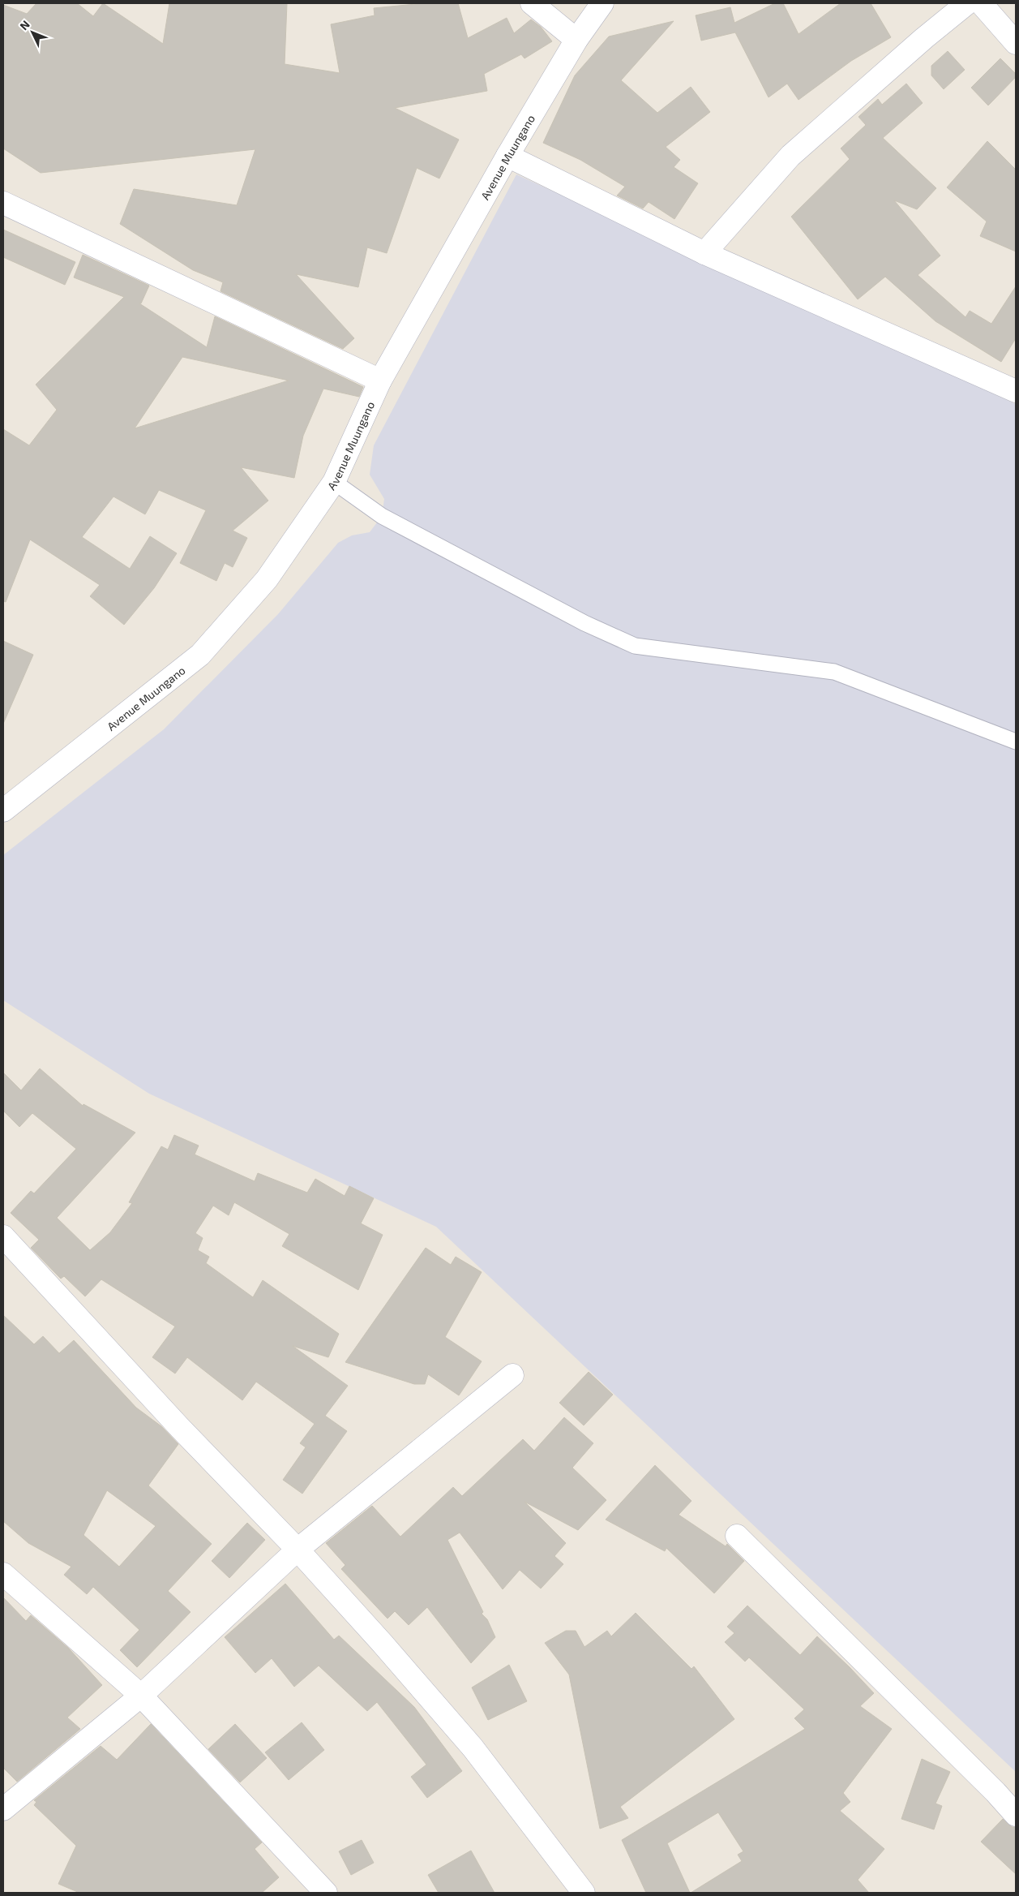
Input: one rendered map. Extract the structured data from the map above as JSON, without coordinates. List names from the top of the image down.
{
  "streets": {
    "street": ["Avenue Muungano"]
  },
  "north": "top left"
}
